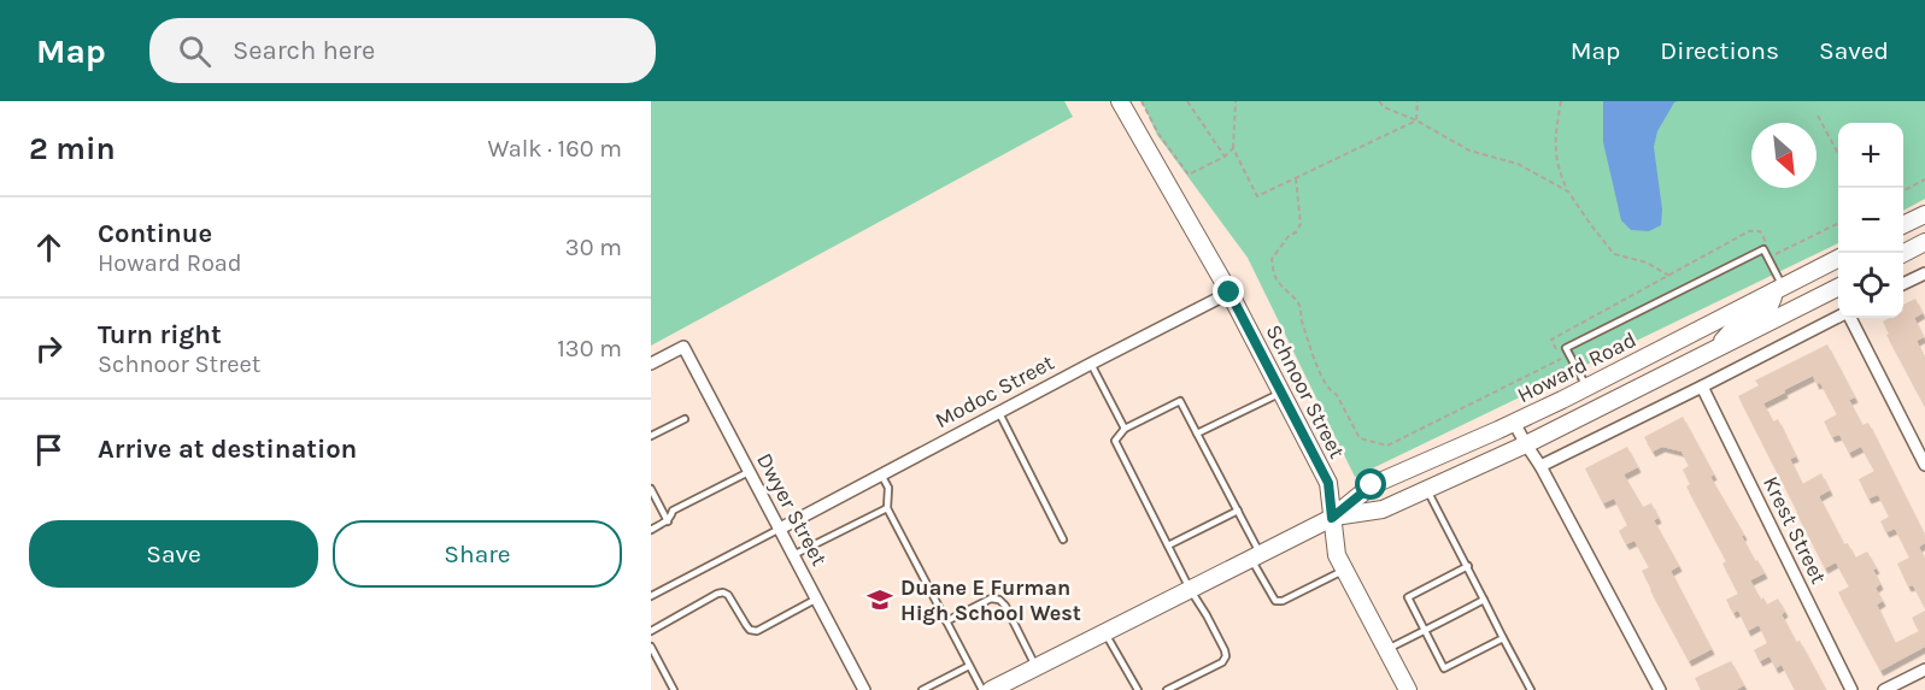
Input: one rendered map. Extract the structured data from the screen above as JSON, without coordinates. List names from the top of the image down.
{
  "streets": {
    "main road": ["Howard Road", "Schnoor Street"],
    "street": ["Modoc Street", "Dwyer Street", "Krest Street"]
  },
  "crossings": [
    ["Howard Road", "Schnoor Street"],
    ["Modoc Street", "Schnoor Street"],
    ["Modoc Street", "Dwyer Street"]
  ],
  "places": {
    "school or university": ["Duane E Furman High School West"]
  },
  "north": "bottom right",
  "page": {
    "header": "Map",
    "search": "Search here",
    "nav": ["Map", "Directions", "Saved"],
    "heading": ["2 min", "Walk · 160 m"],
    "map_buttons": ["+", "−"],
    "list": [
      ["Continue", "Howard Road", "30 m"],
      ["Turn right", "Schnoor Street", "130 m"],
      "Arrive at destination"
    ],
    "buttons": ["Save", "Share"]
  }
}
